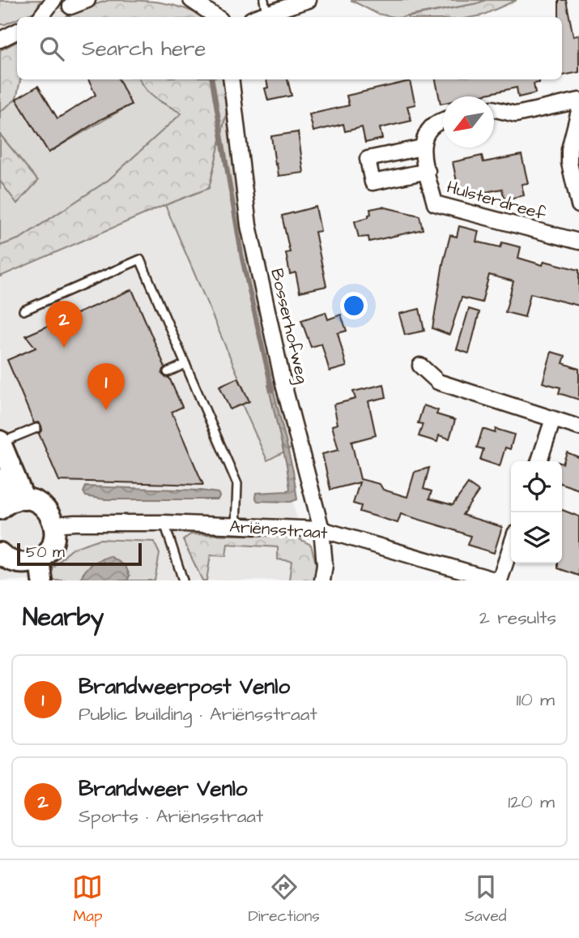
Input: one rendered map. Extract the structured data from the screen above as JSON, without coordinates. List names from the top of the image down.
{
  "streets": {
    "street": ["Hulsterdreef", "Bosserhofweg", "Ariënsstraat"]
  },
  "crossings": [
    ["Bosserhofweg", "Ariënsstraat"]
  ],
  "scale_bar": "50 m",
  "north": "bottom left",
  "page": {
    "search": "Search here",
    "pins": ["2", "1"],
    "scale": "50 m",
    "heading": ["Nearby", "2 results"],
    "list": [
      {
        "mark": "1",
        "name": "Brandweerpost Venlo",
        "note": "Public building · Ariënsstraat",
        "value": "110 m"
      },
      {
        "mark": "2",
        "name": "Brandweer Venlo",
        "note": "Sports · Ariënsstraat",
        "value": "120 m"
      }
    ],
    "nav": ["Map", "Directions", "Saved"]
  }
}
